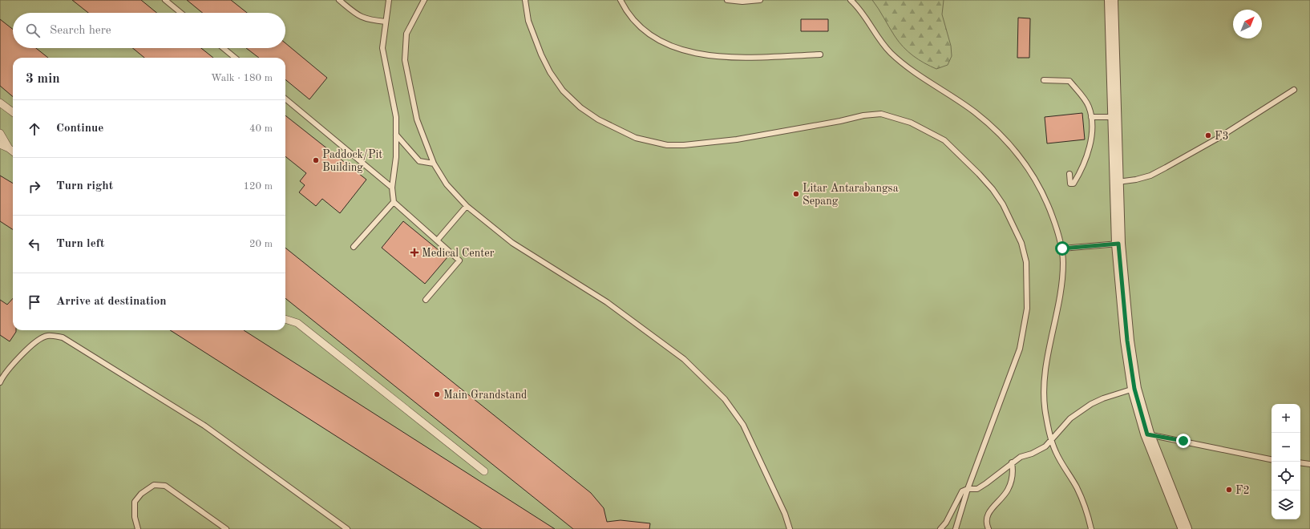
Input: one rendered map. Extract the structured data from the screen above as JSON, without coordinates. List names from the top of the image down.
{
  "places": {
    "other": [
      "F3",
      "Paddock/Pit Building",
      "Litar Antarabangsa Sepang",
      "Main Grandstand",
      "F2"
    ],
    "health": ["Medical Center"]
  },
  "north": "top right",
  "page": {
    "search": "Search here",
    "heading": ["3 min", "Walk · 180 m"],
    "list": [
      ["Continue", "40 m"],
      ["Turn right", "120 m"],
      ["Turn left", "20 m"],
      "Arrive at destination"
    ],
    "map_buttons": ["+", "−"]
  }
}
